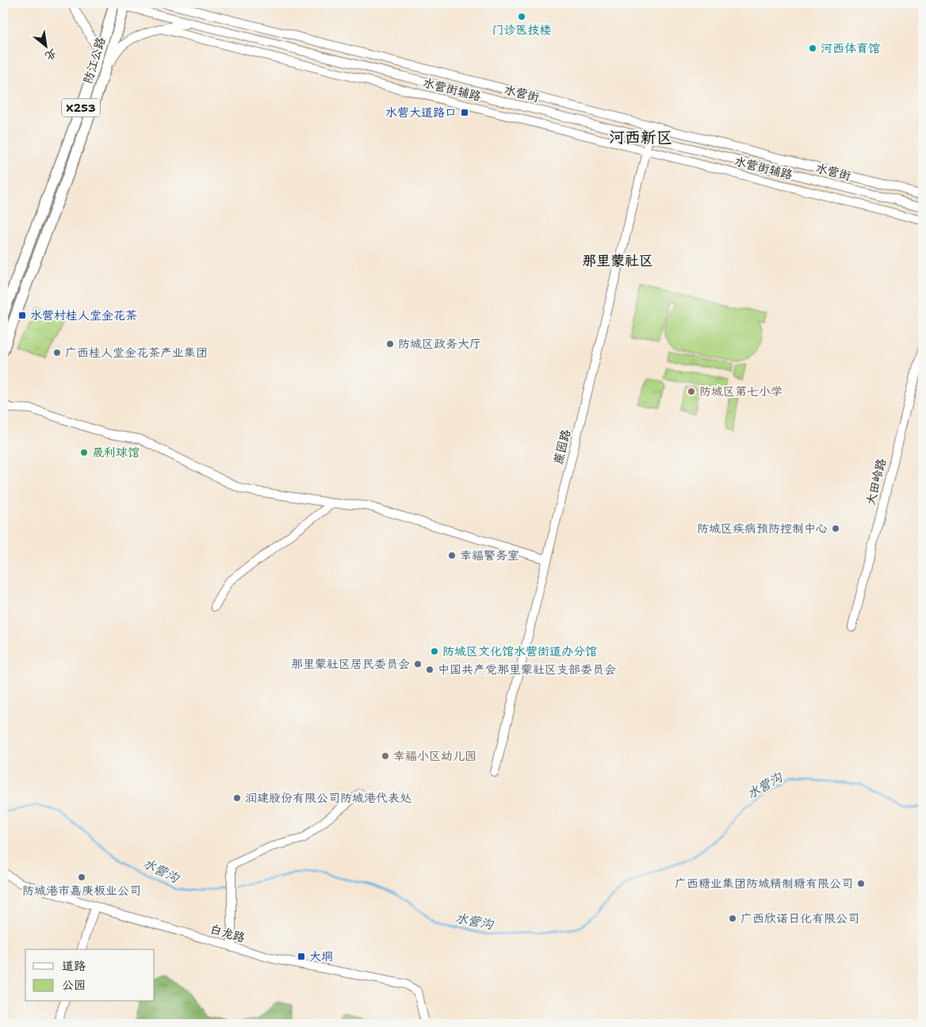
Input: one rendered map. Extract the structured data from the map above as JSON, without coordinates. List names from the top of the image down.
{
  "streets": {
    "main road": ["防江公路", "X253"],
    "street": [
      "水营街辅路",
      "水营街",
      "蔗园路",
      "大田岭路",
      "白龙路"
    ]
  },
  "crossings": [
    ["防江公路", "水营街"],
    ["水营街辅路", "蔗园路"],
    ["水营街", "蔗园路"]
  ],
  "districts": ["河西新区", "那里蒙社区"],
  "water": ["水营沟"],
  "places": {
    "other": [
      "门诊医技楼",
      "河西体育馆",
      "防城区政务大厅",
      "广西桂人堂金花茶产业集团",
      "防城区第七小学",
      "晟利球馆",
      "防城区疾病预防控制中心",
      "幸福警务室",
      "防城区文化馆水营街道办分馆",
      "那里蒙社区居民委员会",
      "中国共产党那里蒙社区支部委员会",
      "幸福小区幼儿园",
      "润建股份有限公司防城港代表处",
      "防城港市嘉庚板业公司",
      "广西糖业集团防城精制糖有限公司",
      "广西欣诺日化有限公司"
    ],
    "transit": ["水营大道路口", "水营村桂人堂金花茶", "大垌"]
  },
  "legend": ["道路", "公园"],
  "north": "bottom right"
}
